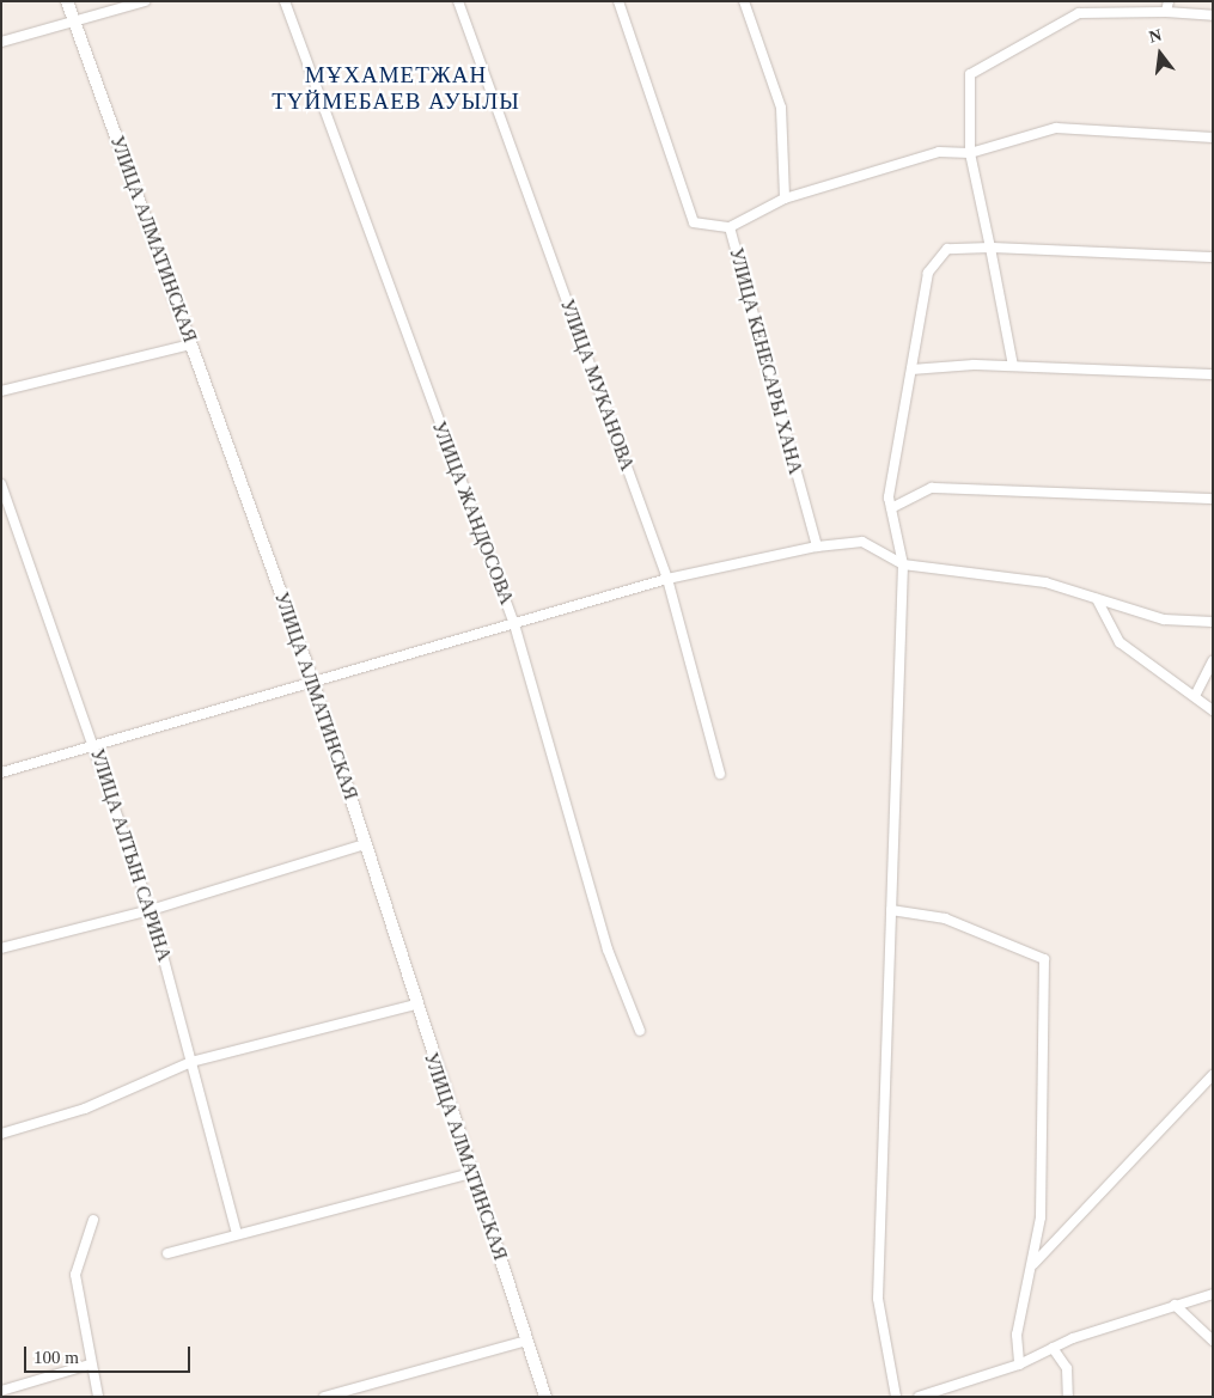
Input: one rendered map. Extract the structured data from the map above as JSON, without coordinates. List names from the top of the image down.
{
  "streets": {
    "street": [
      "УЛИЦА АЛМАТИНСКАЯ",
      "УЛИЦА КЕНЕСАРЫ ХАНА",
      "УЛИЦА МУКАНОВА",
      "УЛИЦА ЖАНДОСОВА",
      "УЛИЦА АЛТЫН САРИНА"
    ]
  },
  "districts": ["МҰХАМЕТЖАН ТҮЙМЕБАЕВ АУЫЛЫ"],
  "scale_bar": "100 m",
  "north": "top"
}
